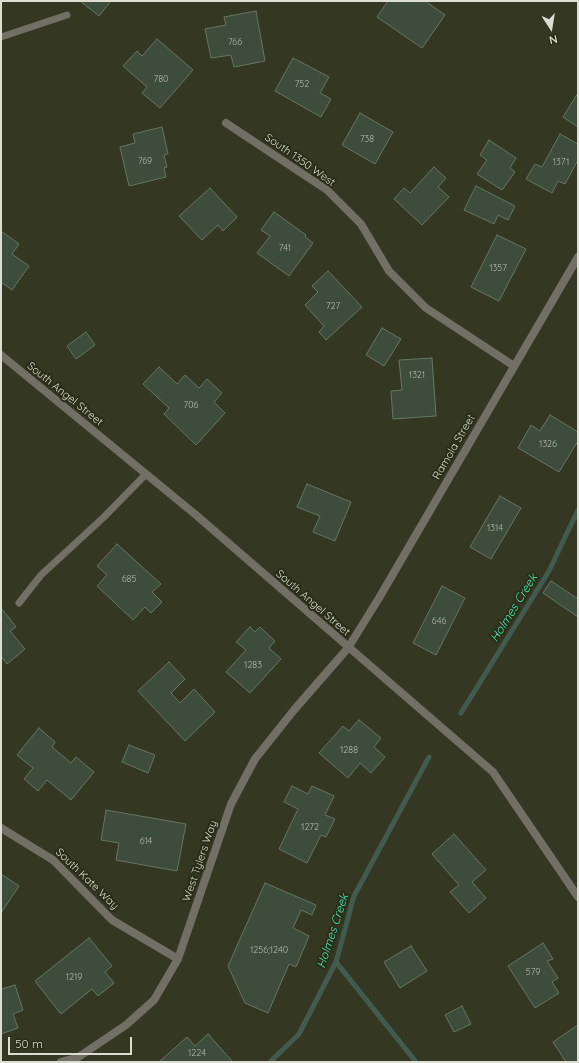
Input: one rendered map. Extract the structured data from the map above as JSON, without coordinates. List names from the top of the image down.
{
  "streets": {
    "street": [
      "South 1350 West",
      "South Angel Street",
      "Ramola Street",
      "West Tylers Way",
      "South Kate Way"
    ]
  },
  "crossings": [
    ["South 1350 West", "Ramola Street"],
    ["South Angel Street", "Ramola Street"],
    ["South Angel Street", "West Tylers Way"],
    ["Ramola Street", "West Tylers Way"],
    ["West Tylers Way", "South Kate Way"]
  ],
  "water": ["Holmes Creek"],
  "house_numbers": [
    "766",
    "780",
    "752",
    "738",
    "769",
    "1371",
    "741",
    "1357",
    "727",
    "1321",
    "706",
    "1326",
    "1314",
    "685",
    "646",
    "1283",
    "1288",
    "1272",
    "614",
    "1256;1240",
    "579",
    "1219",
    "1224"
  ],
  "scale_bar": "50 m",
  "north": "bottom"
}
